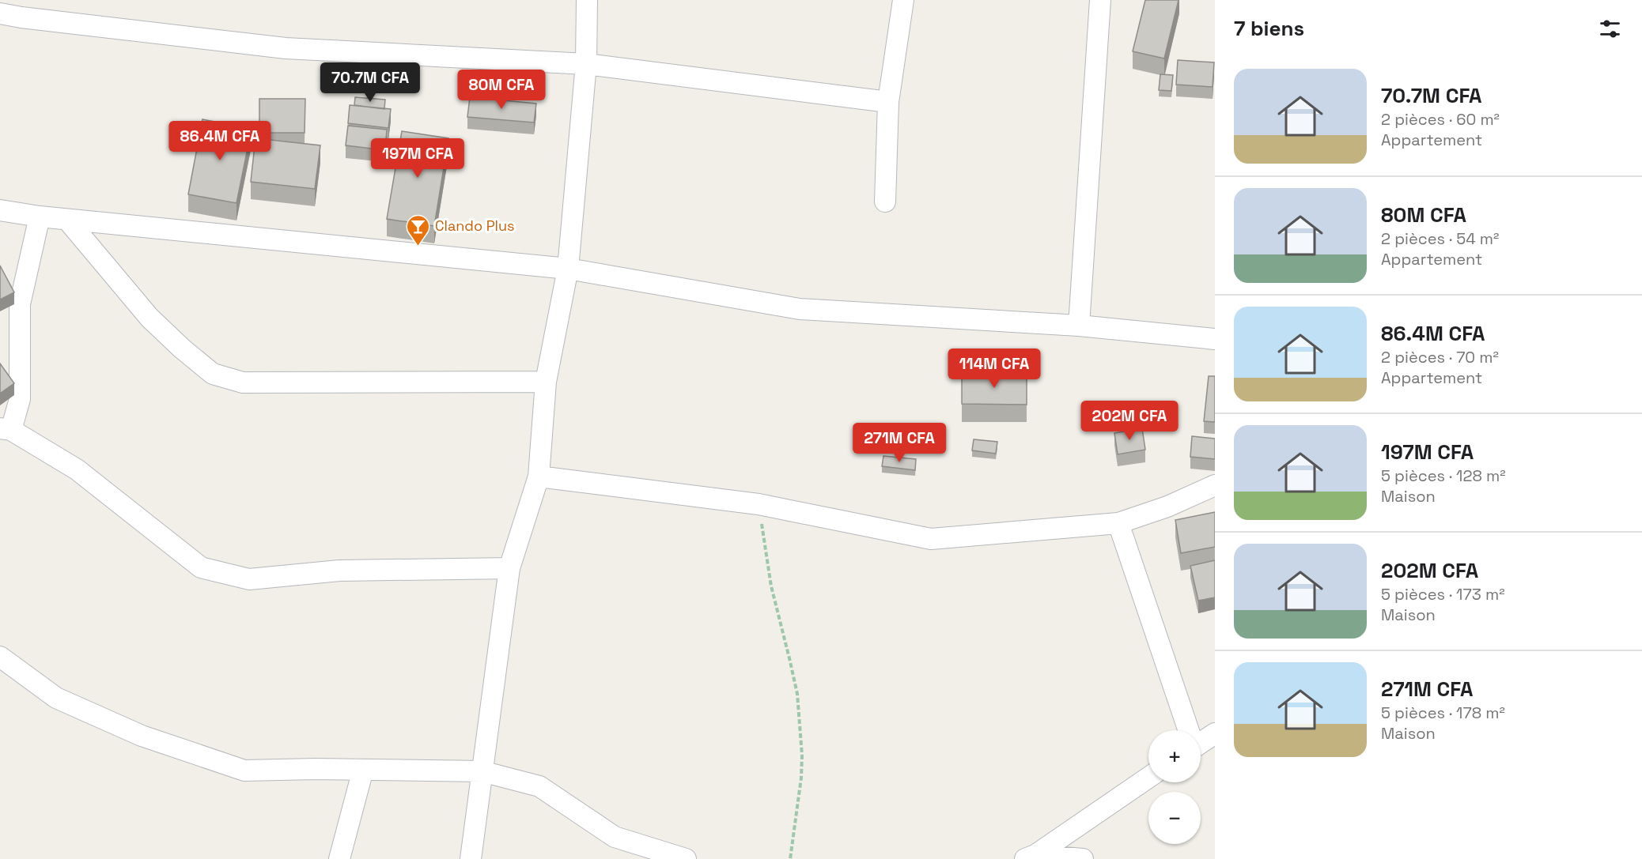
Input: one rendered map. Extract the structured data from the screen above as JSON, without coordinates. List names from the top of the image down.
{
  "places": {
    "bar": ["Clando Plus"]
  },
  "page": {
    "heading": "7 biens",
    "list": [
      {
        "name": "70.7M CFA",
        "note": "2 pièces · 60 m² · Appartement"
      },
      {
        "name": "80M CFA",
        "note": "2 pièces · 54 m² · Appartement"
      },
      {
        "name": "86.4M CFA",
        "note": "2 pièces · 70 m² · Appartement"
      },
      {
        "name": "197M CFA",
        "note": "5 pièces · 128 m² · Maison"
      },
      {
        "name": "202M CFA",
        "note": "5 pièces · 173 m² · Maison"
      },
      {
        "name": "271M CFA",
        "note": "5 pièces · 178 m² · Maison"
      }
    ],
    "price": [
      "70.7M CFA",
      "80M CFA",
      "86.4M CFA",
      "197M CFA",
      "114M CFA",
      "202M CFA",
      "271M CFA"
    ],
    "map_buttons": ["+", "−"]
  }
}
